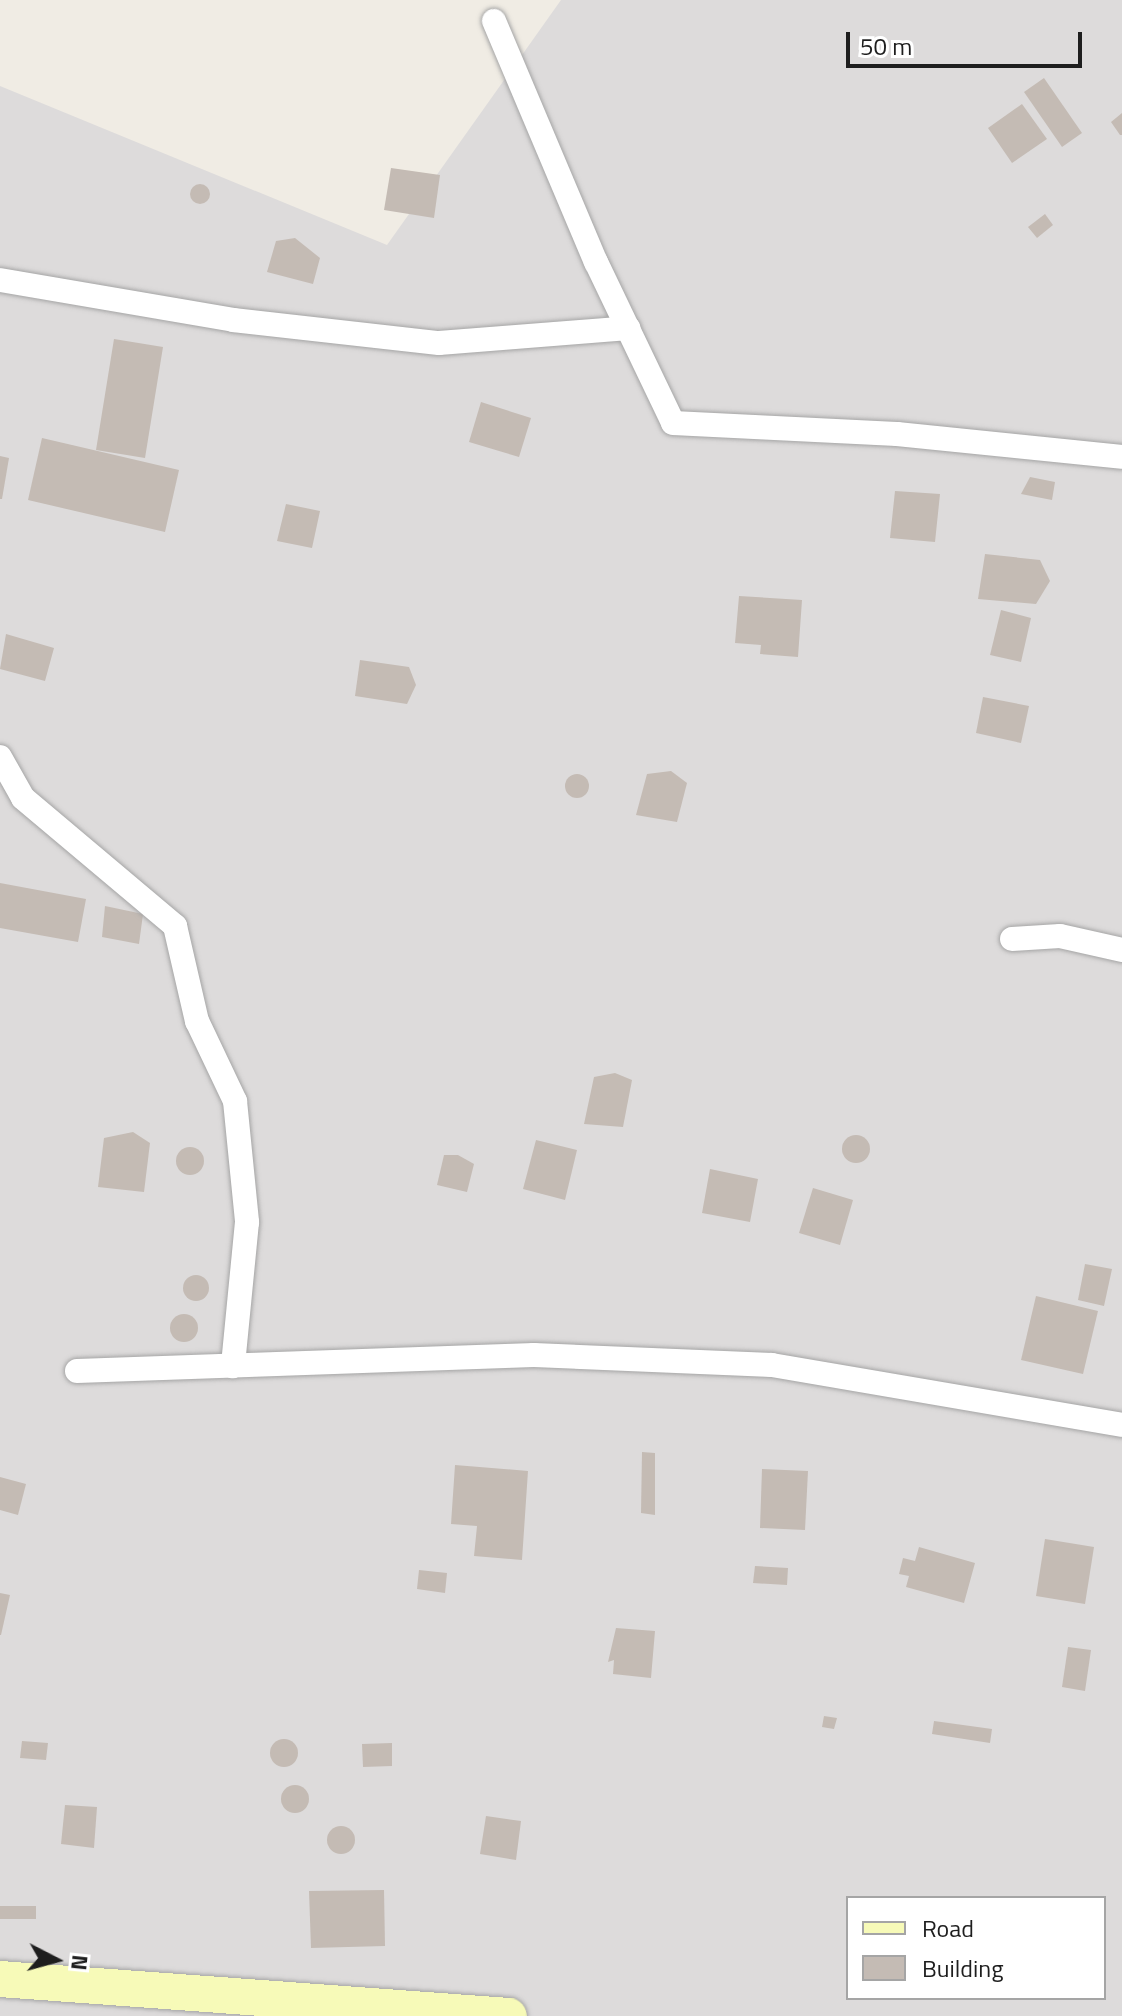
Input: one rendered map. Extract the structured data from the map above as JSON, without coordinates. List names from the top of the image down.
{
  "legend": ["Road", "Building"],
  "scale_bar": "50 m",
  "north": "right"
}
